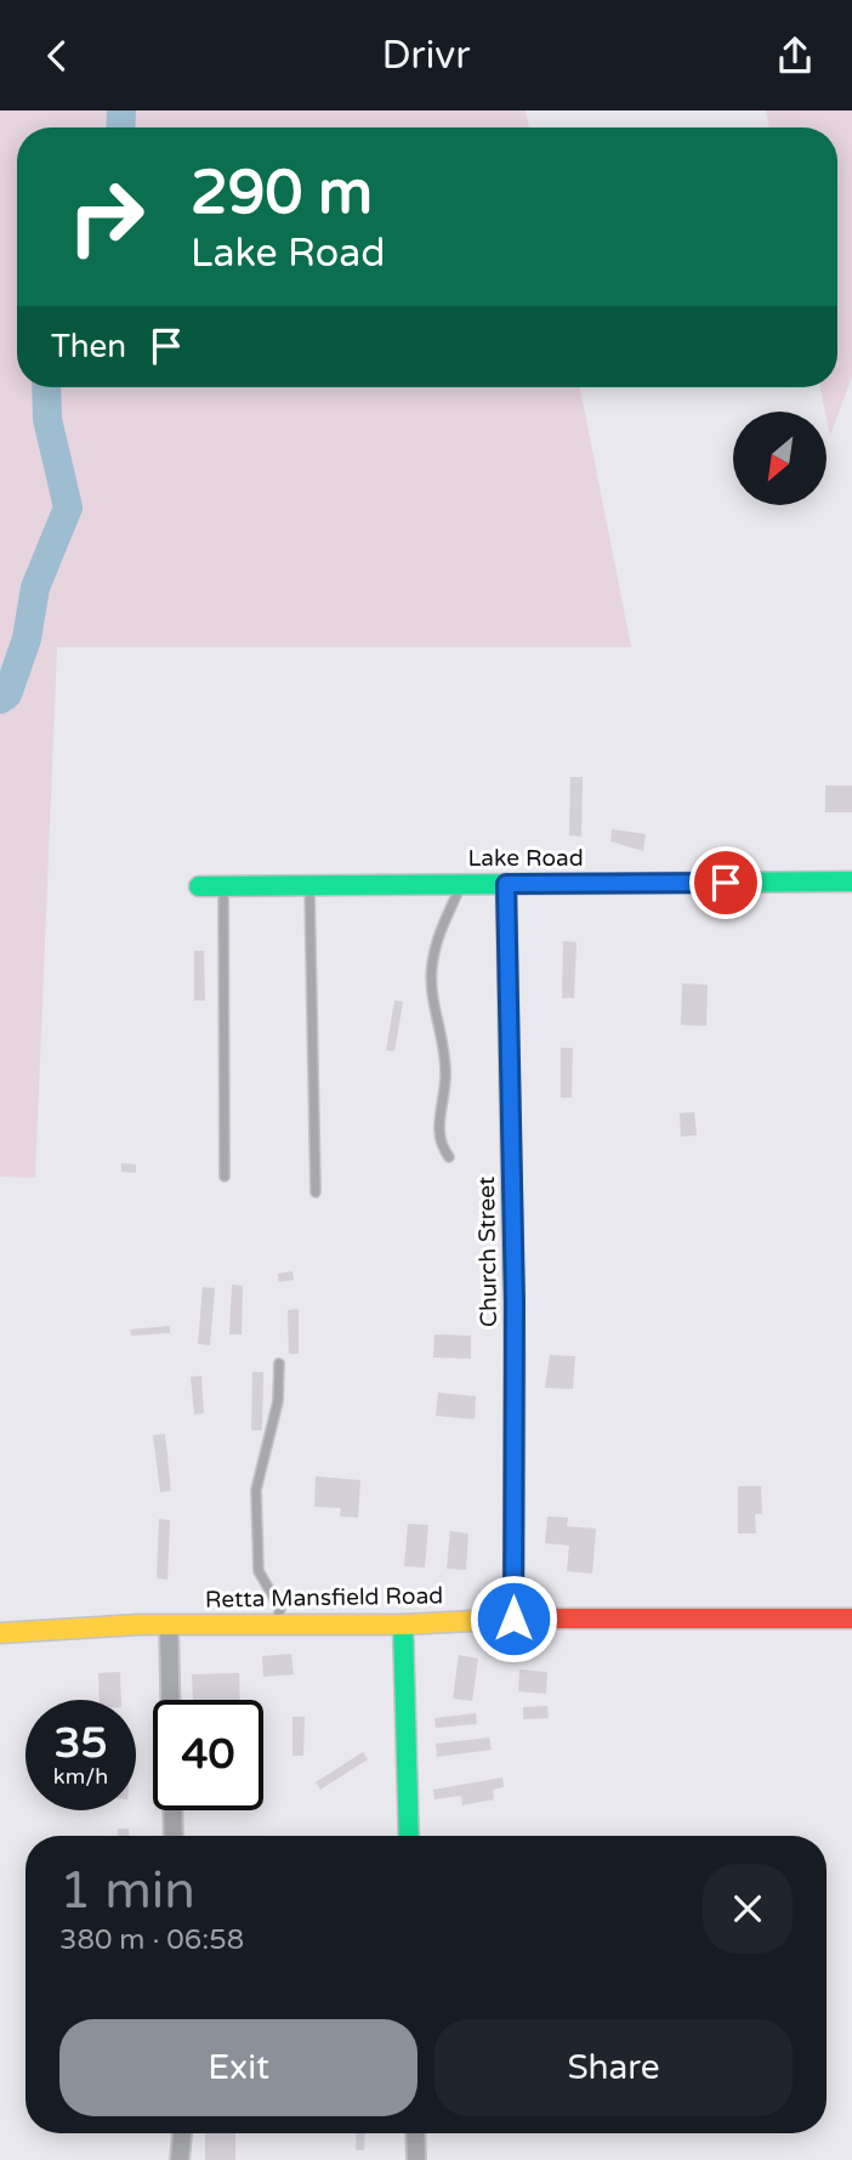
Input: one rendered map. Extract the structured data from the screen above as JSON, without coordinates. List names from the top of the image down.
{
  "streets": {
    "street": ["Lake Road", "Church Street", "Retta Mansfield Road"]
  },
  "crossings": [
    ["Lake Road", "Church Street"],
    ["Church Street", "Retta Mansfield Road"]
  ],
  "north": "bottom left",
  "page": {
    "header": "Drivr",
    "turn": ["290 m", "Lake Road"],
    "then": "Then",
    "speed": "35 km/h",
    "limit": "40",
    "heading": ["1 min", "380 m · 06:58"],
    "buttons": ["Exit", "Share"]
  }
}
